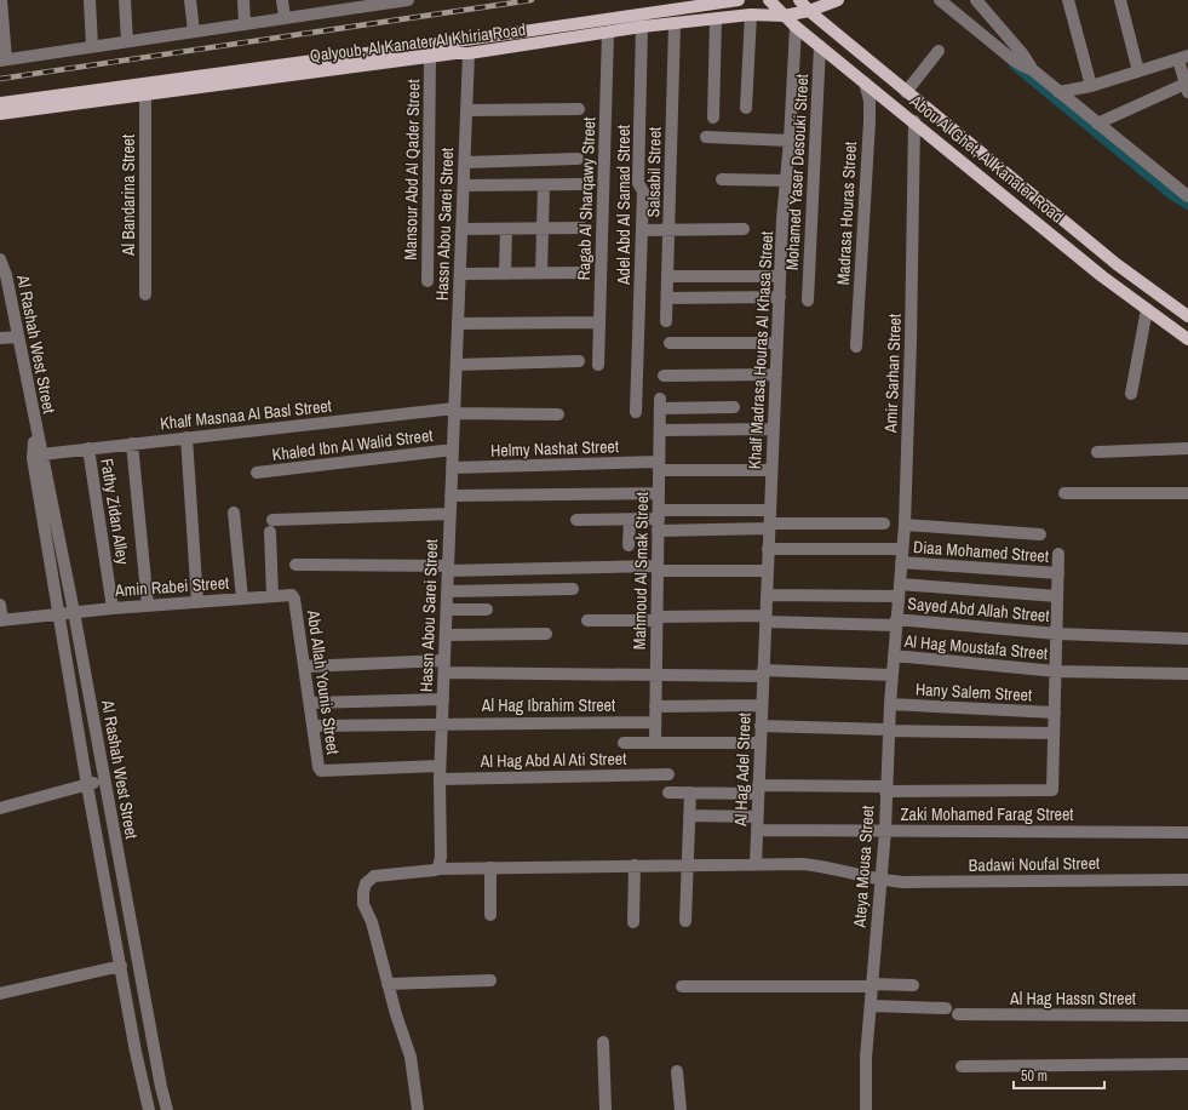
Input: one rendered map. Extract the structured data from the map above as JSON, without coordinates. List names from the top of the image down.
{
  "streets": {
    "main road": ["Qalyoub, Al Kanater Al Khiria Road", "Abou Al Ghet, Al Kanater Road"],
    "street": [
      "Mansour Abd Al Qader Street",
      "Salsabil Street",
      "Mohamed Yaser Desouki Street",
      "Al Bandarina Street",
      "Ragab Al Sharqawy Street",
      "Adel Abd Al Samad Street",
      "Madrasa Houras Street",
      "Hassn Abou Sarei Street",
      "Al Rashah West Street",
      "Khalf Madrasa Houras Al Khasa Street",
      "Amir Sarhan Street",
      "Khalf Masnaa Al Basl Street",
      "Khaled Ibn Al Walid Street",
      "Helmy Nashat Street",
      "Fathy Zidan Alley",
      "Diaa Mohamed Street",
      "Mahmoud Al Smak Street",
      "Amin Rabei Street",
      "Sayed Abd Allah Street",
      "Al Hag Moustafa Street",
      "Abd Allah Younis Street",
      "Hany Salem Street",
      "Al Hag Ibrahim Street",
      "Al Hag Abd Al Ati Street",
      "Al Hag Adel Street",
      "Zaki Mohamed Farag Street",
      "Badawi Noufal Street",
      "Ateya Mousa Street",
      "Al Hag Hassn Street"
    ]
  },
  "crossings": [
    ["Qalyoub, Al Kanater Al Khiria Road", "Abou Al Ghet, Al Kanater Road"],
    ["Qalyoub, Al Kanater Al Khiria Road", "Mansour Abd Al Qader Street"],
    ["Qalyoub, Al Kanater Al Khiria Road", "Salsabil Street"],
    ["Qalyoub, Al Kanater Al Khiria Road", "Al Bandarina Street"],
    ["Qalyoub, Al Kanater Al Khiria Road", "Ragab Al Sharqawy Street"],
    ["Qalyoub, Al Kanater Al Khiria Road", "Adel Abd Al Samad Street"],
    ["Qalyoub, Al Kanater Al Khiria Road", "Hassn Abou Sarei Street"],
    ["Abou Al Ghet, Al Kanater Road", "Mohamed Yaser Desouki Street"],
    ["Abou Al Ghet, Al Kanater Road", "Madrasa Houras Street"],
    ["Abou Al Ghet, Al Kanater Road", "Khalf Madrasa Houras Al Khasa Street"],
    ["Abou Al Ghet, Al Kanater Road", "Amir Sarhan Street"],
    ["Hassn Abou Sarei Street", "Khalf Masnaa Al Basl Street"],
    ["Hassn Abou Sarei Street", "Khaled Ibn Al Walid Street"],
    ["Hassn Abou Sarei Street", "Helmy Nashat Street"],
    ["Hassn Abou Sarei Street", "Abd Allah Younis Street"],
    ["Hassn Abou Sarei Street", "Al Hag Ibrahim Street"],
    ["Hassn Abou Sarei Street", "Al Hag Abd Al Ati Street"],
    ["Hassn Abou Sarei Street", "Badawi Noufal Street"],
    ["Al Rashah West Street", "Khalf Masnaa Al Basl Street"],
    ["Al Rashah West Street", "Amin Rabei Street"],
    ["Khalf Madrasa Houras Al Khasa Street", "Helmy Nashat Street"],
    ["Khalf Madrasa Houras Al Khasa Street", "Sayed Abd Allah Street"],
    ["Khalf Madrasa Houras Al Khasa Street", "Al Hag Adel Street"],
    ["Amir Sarhan Street", "Diaa Mohamed Street"],
    ["Amir Sarhan Street", "Sayed Abd Allah Street"],
    ["Amir Sarhan Street", "Ateya Mousa Street"],
    ["Khalf Masnaa Al Basl Street", "Fathy Zidan Alley"],
    ["Helmy Nashat Street", "Mahmoud Al Smak Street"],
    ["Fathy Zidan Alley", "Amin Rabei Street"],
    ["Mahmoud Al Smak Street", "Sayed Abd Allah Street"],
    ["Mahmoud Al Smak Street", "Al Hag Ibrahim Street"],
    ["Amin Rabei Street", "Abd Allah Younis Street"],
    ["Sayed Abd Allah Street", "Ateya Mousa Street"],
    ["Al Hag Moustafa Street", "Ateya Mousa Street"],
    ["Abd Allah Younis Street", "Al Hag Ibrahim Street"],
    ["Hany Salem Street", "Ateya Mousa Street"],
    ["Al Hag Adel Street", "Zaki Mohamed Farag Street"],
    ["Al Hag Adel Street", "Badawi Noufal Street"],
    ["Zaki Mohamed Farag Street", "Ateya Mousa Street"],
    ["Badawi Noufal Street", "Ateya Mousa Street"]
  ],
  "scale_bar": "50 m"
}
